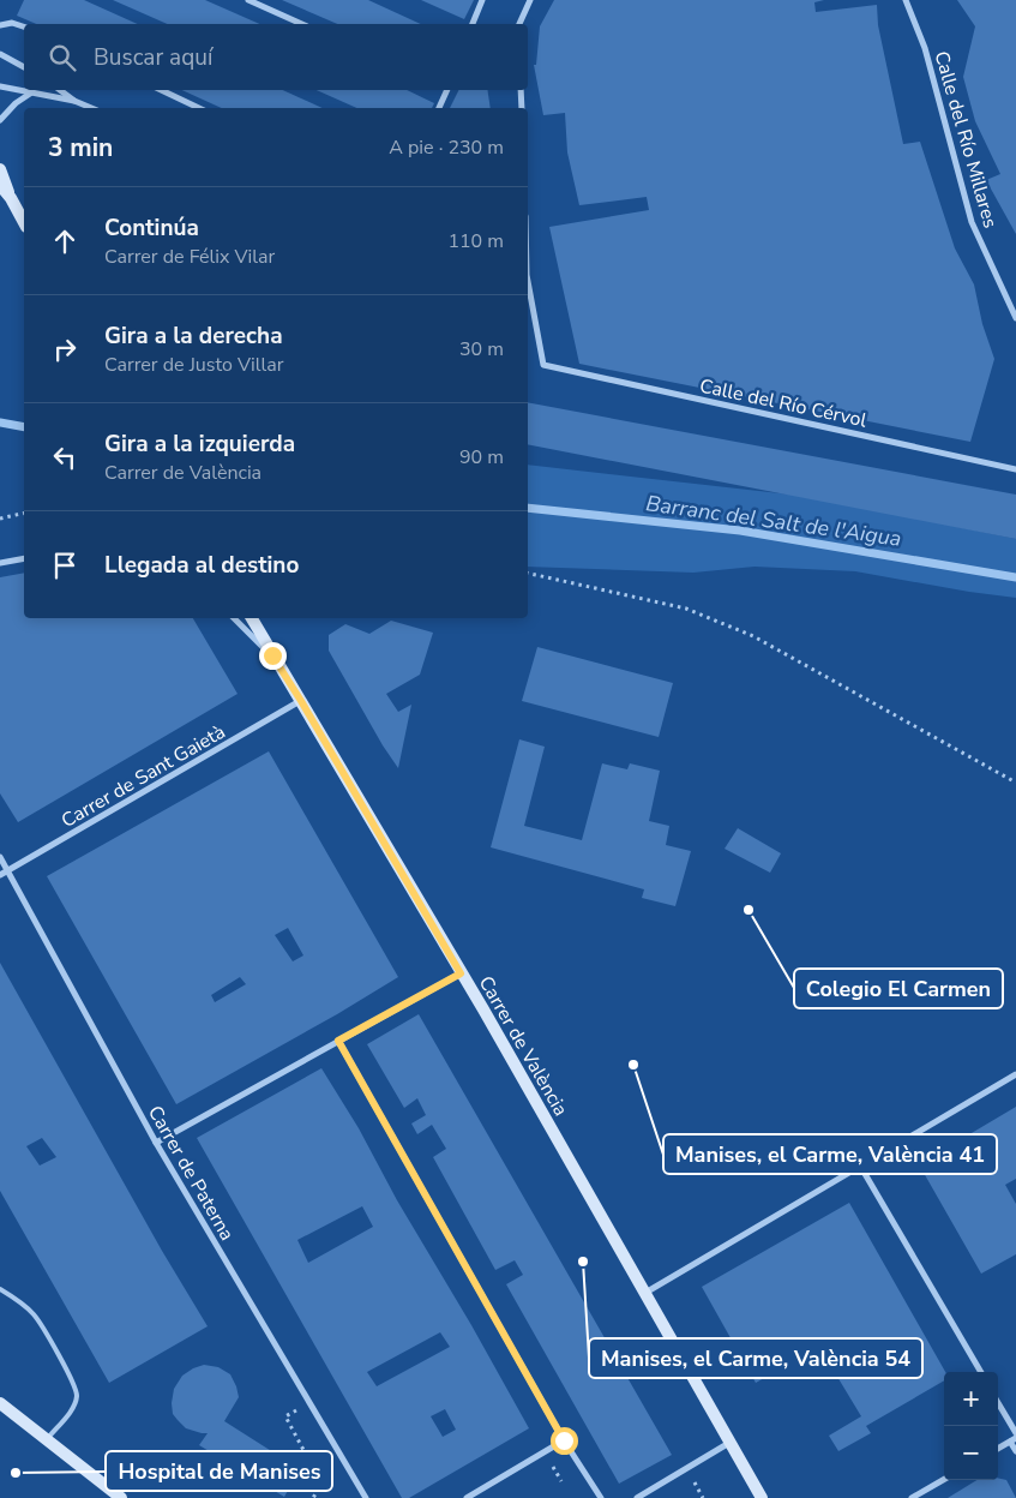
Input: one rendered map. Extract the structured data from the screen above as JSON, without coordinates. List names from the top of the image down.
{
  "streets": {
    "main road": ["Carrer de València"],
    "street": [
      "Calle del Río Millares",
      "Calle del Río Cérvol",
      "Carrer de Sant Gaietà",
      "Carrer de Paterna"
    ]
  },
  "crossings": [
    ["Carrer de Sant Gaietà", "Carrer de València"],
    ["Carrer de Sant Gaietà", "Carrer de Paterna"]
  ],
  "water": ["Barranc del Salt de l'Aigua"],
  "places": [
    "Colegio El Carmen",
    "Manises, el Carme, València 41",
    "Manises, el Carme, València 54",
    "Hospital de Manises"
  ],
  "page": {
    "search": "Buscar aquí",
    "heading": ["3 min", "A pie · 230 m"],
    "list": [
      ["Continúa", "Carrer de Félix Vilar", "110 m"],
      ["Gira a la derecha", "Carrer de Justo Villar", "30 m"],
      ["Gira a la izquierda", "Carrer de València", "90 m"],
      "Llegada al destino"
    ],
    "map_buttons": ["+", "−"]
  }
}
